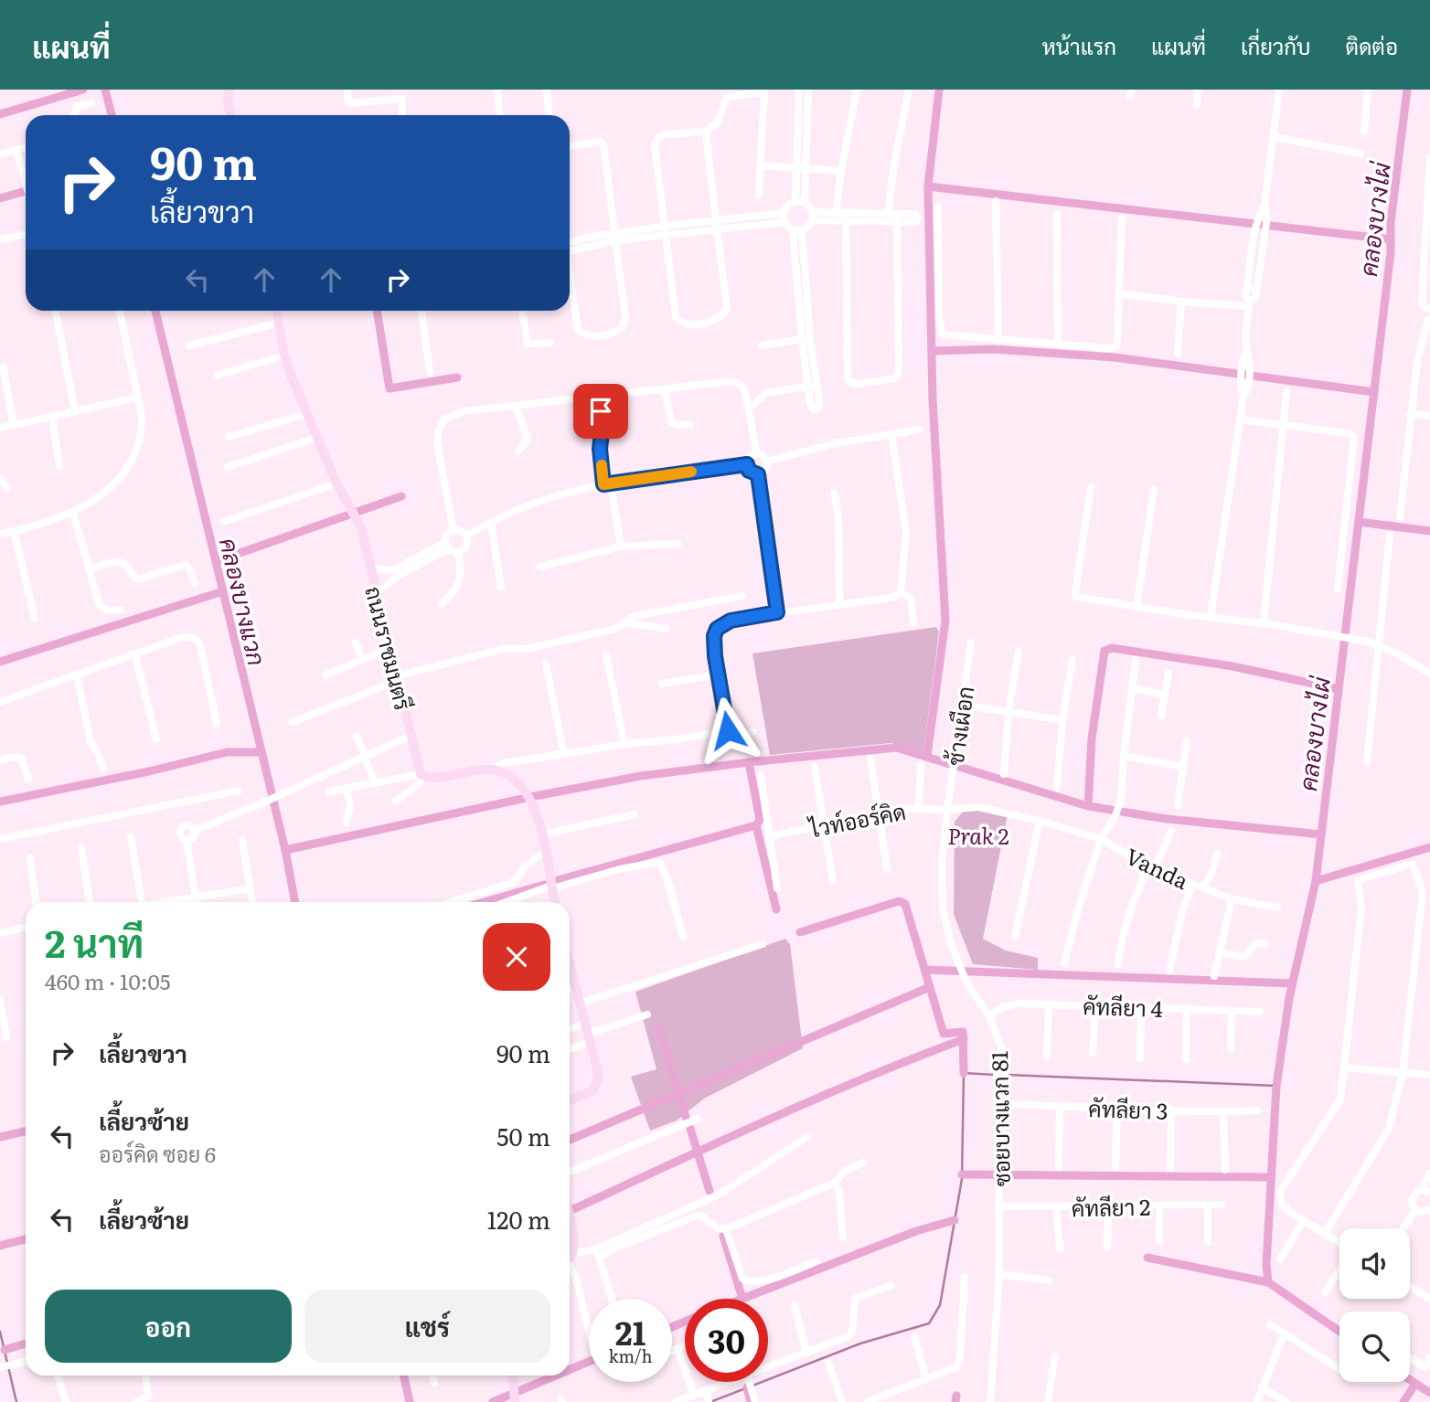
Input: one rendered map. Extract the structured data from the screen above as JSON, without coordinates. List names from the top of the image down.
{
  "streets": {
    "street": [
      "ถนนราชมนตรี",
      "ช้างเผือก",
      "ไวท์ออร์คิด",
      "Vanda",
      "คัทลียา 4",
      "คัทลียา 3",
      "ซอยบางแวก 81",
      "คัทลียา 2"
    ]
  },
  "crossings": [
    ["ช้างเผือก", "ไวท์ออร์คิด"],
    ["ช้างเผือก", "Vanda"],
    ["ช้างเผือก", "ซอยบางแวก 81"],
    ["ไวท์ออร์คิด", "Vanda"],
    ["ไวท์ออร์คิด", "ซอยบางแวก 81"],
    ["Vanda", "ซอยบางแวก 81"],
    ["คัทลียา 4", "ซอยบางแวก 81"],
    ["คัทลียา 3", "ซอยบางแวก 81"],
    ["ซอยบางแวก 81", "คัทลียา 2"]
  ],
  "water": ["คลองบางไผ่", "คลองบางแวก"],
  "parks": ["Prak 2"],
  "page": {
    "header": "แผนที่",
    "nav": [
      "หน้าแรก",
      "แผนที่",
      "เกี่ยวกับ",
      "ติดต่อ"
    ],
    "turn": ["90 m", "เลี้ยวขวา"],
    "heading": ["2 นาที", "460 m · 10:05"],
    "list": [
      {
        "name": "เลี้ยวขวา",
        "value": "90 m"
      },
      {
        "name": "เลี้ยวซ้าย",
        "note": "ออร์คิด ซอย 6",
        "value": "50 m"
      },
      {
        "name": "เลี้ยวซ้าย",
        "value": "120 m"
      }
    ],
    "buttons": ["ออก", "แชร์"],
    "speed": "21 km/h",
    "limit": "30"
  }
}
